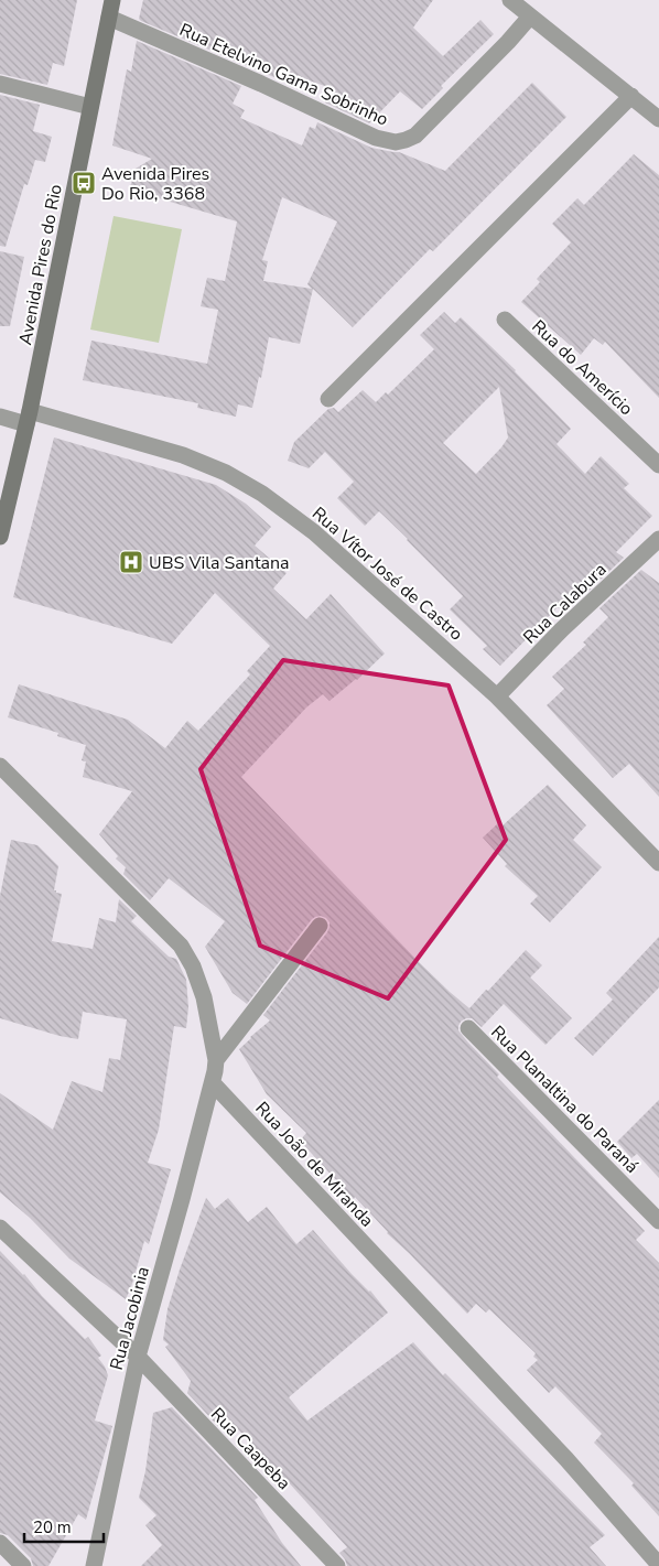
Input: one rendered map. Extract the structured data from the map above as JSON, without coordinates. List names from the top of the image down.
{
  "streets": {
    "main road": ["Avenida Pires do Rio"],
    "street": [
      "Rua Etelvino Gama Sobrinho",
      "Rua do Amerício",
      "Rua Vítor José de Castro",
      "Rua Calabura",
      "Rua Planaltina do Paraná",
      "Rua João de Miranda",
      "Rua Jacobinia",
      "Rua Caapeba"
    ]
  },
  "crossings": [
    ["Rua Etelvino Gama Sobrinho", "Avenida Pires do Rio"],
    ["Avenida Pires do Rio", "Rua Vítor José de Castro"],
    ["Rua Vítor José de Castro", "Rua Calabura"],
    ["Rua João de Miranda", "Rua Jacobinia"],
    ["Rua Jacobinia", "Rua Caapeba"]
  ],
  "places": {
    "bus stop": ["Avenida Pires Do Rio, 3368"],
    "hospital": ["UBS Vila Santana"]
  },
  "scale_bar": "20 m"
}
